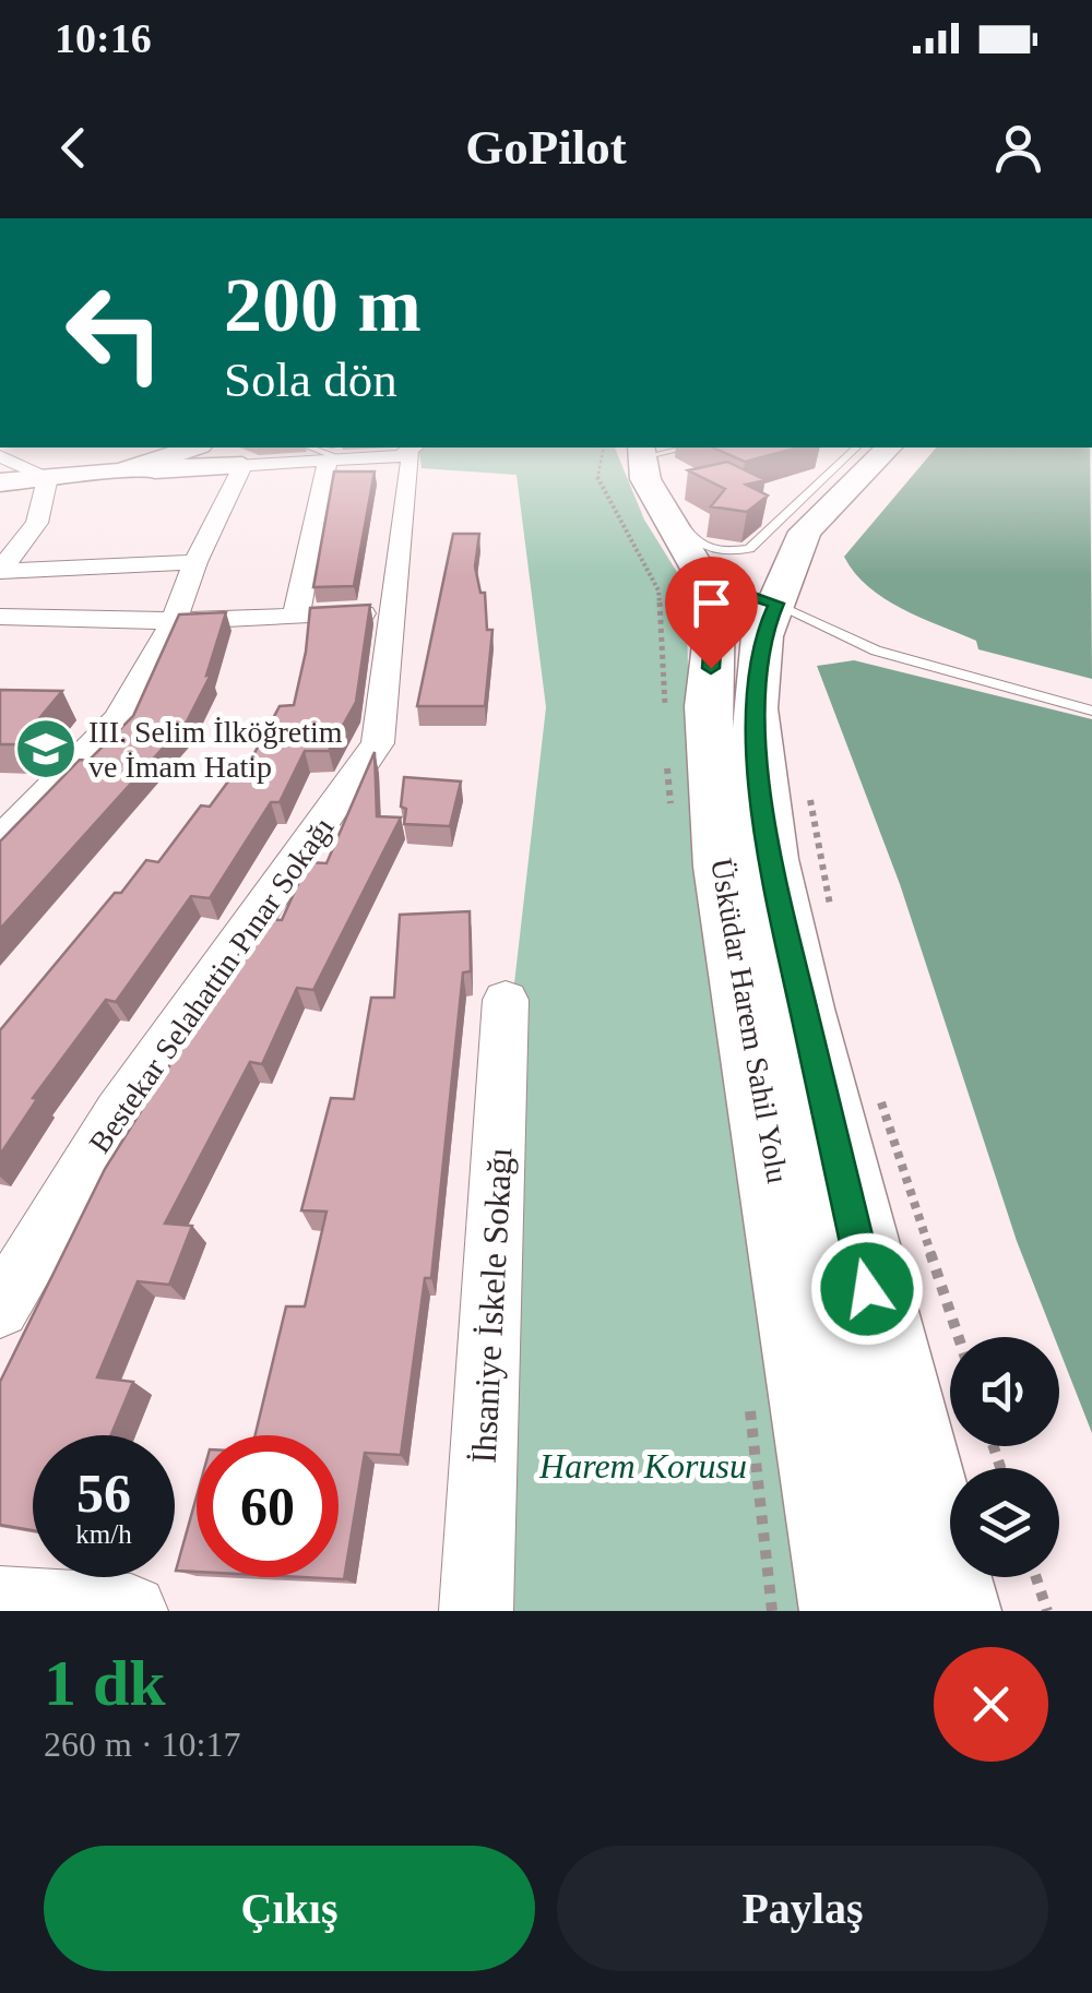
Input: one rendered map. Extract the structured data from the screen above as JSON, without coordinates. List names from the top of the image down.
{
  "streets": {
    "main road": ["Üsküdar Harem Sahil Yolu"],
    "street": ["Bestekar Selahattin Pınar Sokağı", "İhsaniye İskele Sokağı"]
  },
  "parks": ["Harem Korusu"],
  "places": {
    "school or university": ["III. Selim İlköğretim ve İmam Hatip"]
  },
  "page": {
    "status": "10:16",
    "header": "GoPilot",
    "turn": ["200 m", "Sola dön"],
    "speed": "56 km/h",
    "limit": "60",
    "heading": ["1 dk", "260 m · 10:17"],
    "buttons": ["Çıkış", "Paylaş"]
  }
}
